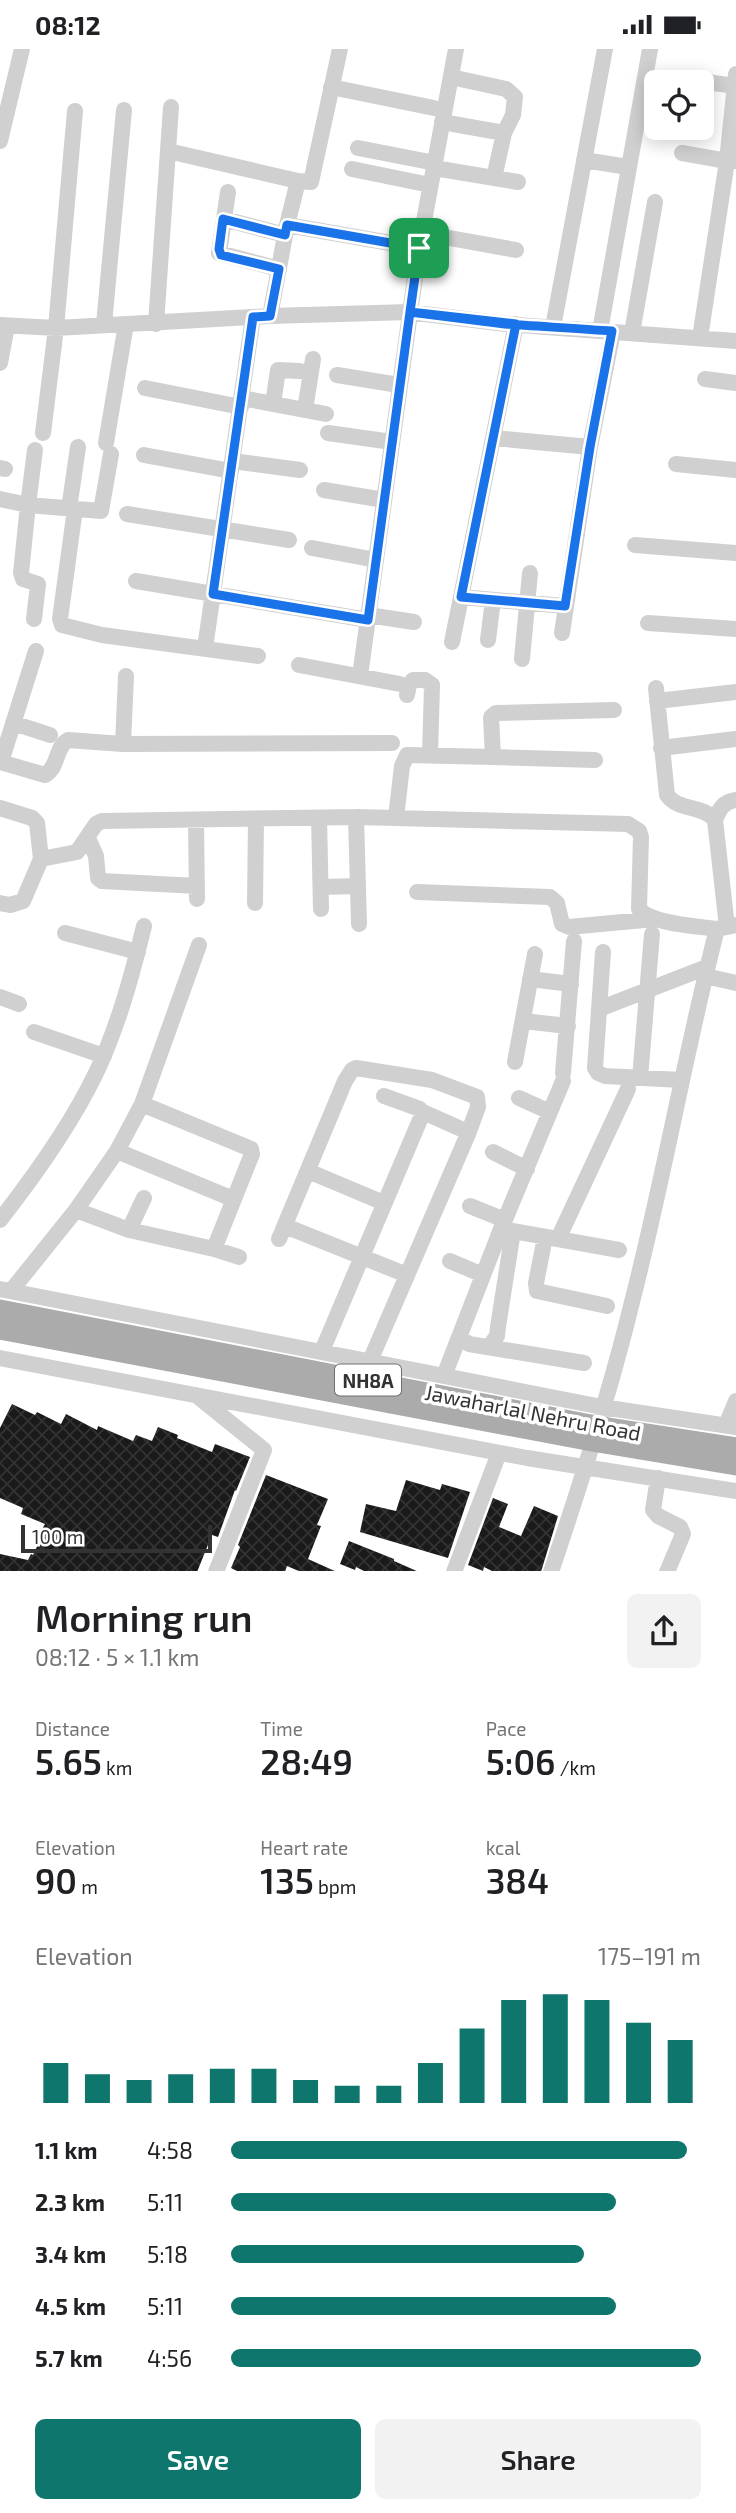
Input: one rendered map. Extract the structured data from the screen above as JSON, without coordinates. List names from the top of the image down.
{
  "streets": {
    "main road": ["NH8A", "Jawaharlal Nehru Road"]
  },
  "scale_bar": "100 m",
  "page": {
    "status": "08:12",
    "scale": "100 m",
    "heading": ["Morning run", "08:12 · 5 × 1.1 km"],
    "stats": [
      ["Distance", "5.65 km"],
      ["Time", "28:49"],
      ["Pace", "5:06 /km"],
      ["Elevation", "90 m"],
      ["Heart rate", "135 bpm"],
      ["kcal", "384"]
    ],
    "chart": ["Elevation", "175–191 m"],
    "list": [
      {
        "name": "1.1 km",
        "note": "4:58"
      },
      {
        "name": "2.3 km",
        "note": "5:11"
      },
      {
        "name": "3.4 km",
        "note": "5:18"
      },
      {
        "name": "4.5 km",
        "note": "5:11"
      },
      {
        "name": "5.7 km",
        "note": "4:56"
      }
    ],
    "buttons": ["Save", "Share"]
  }
}
